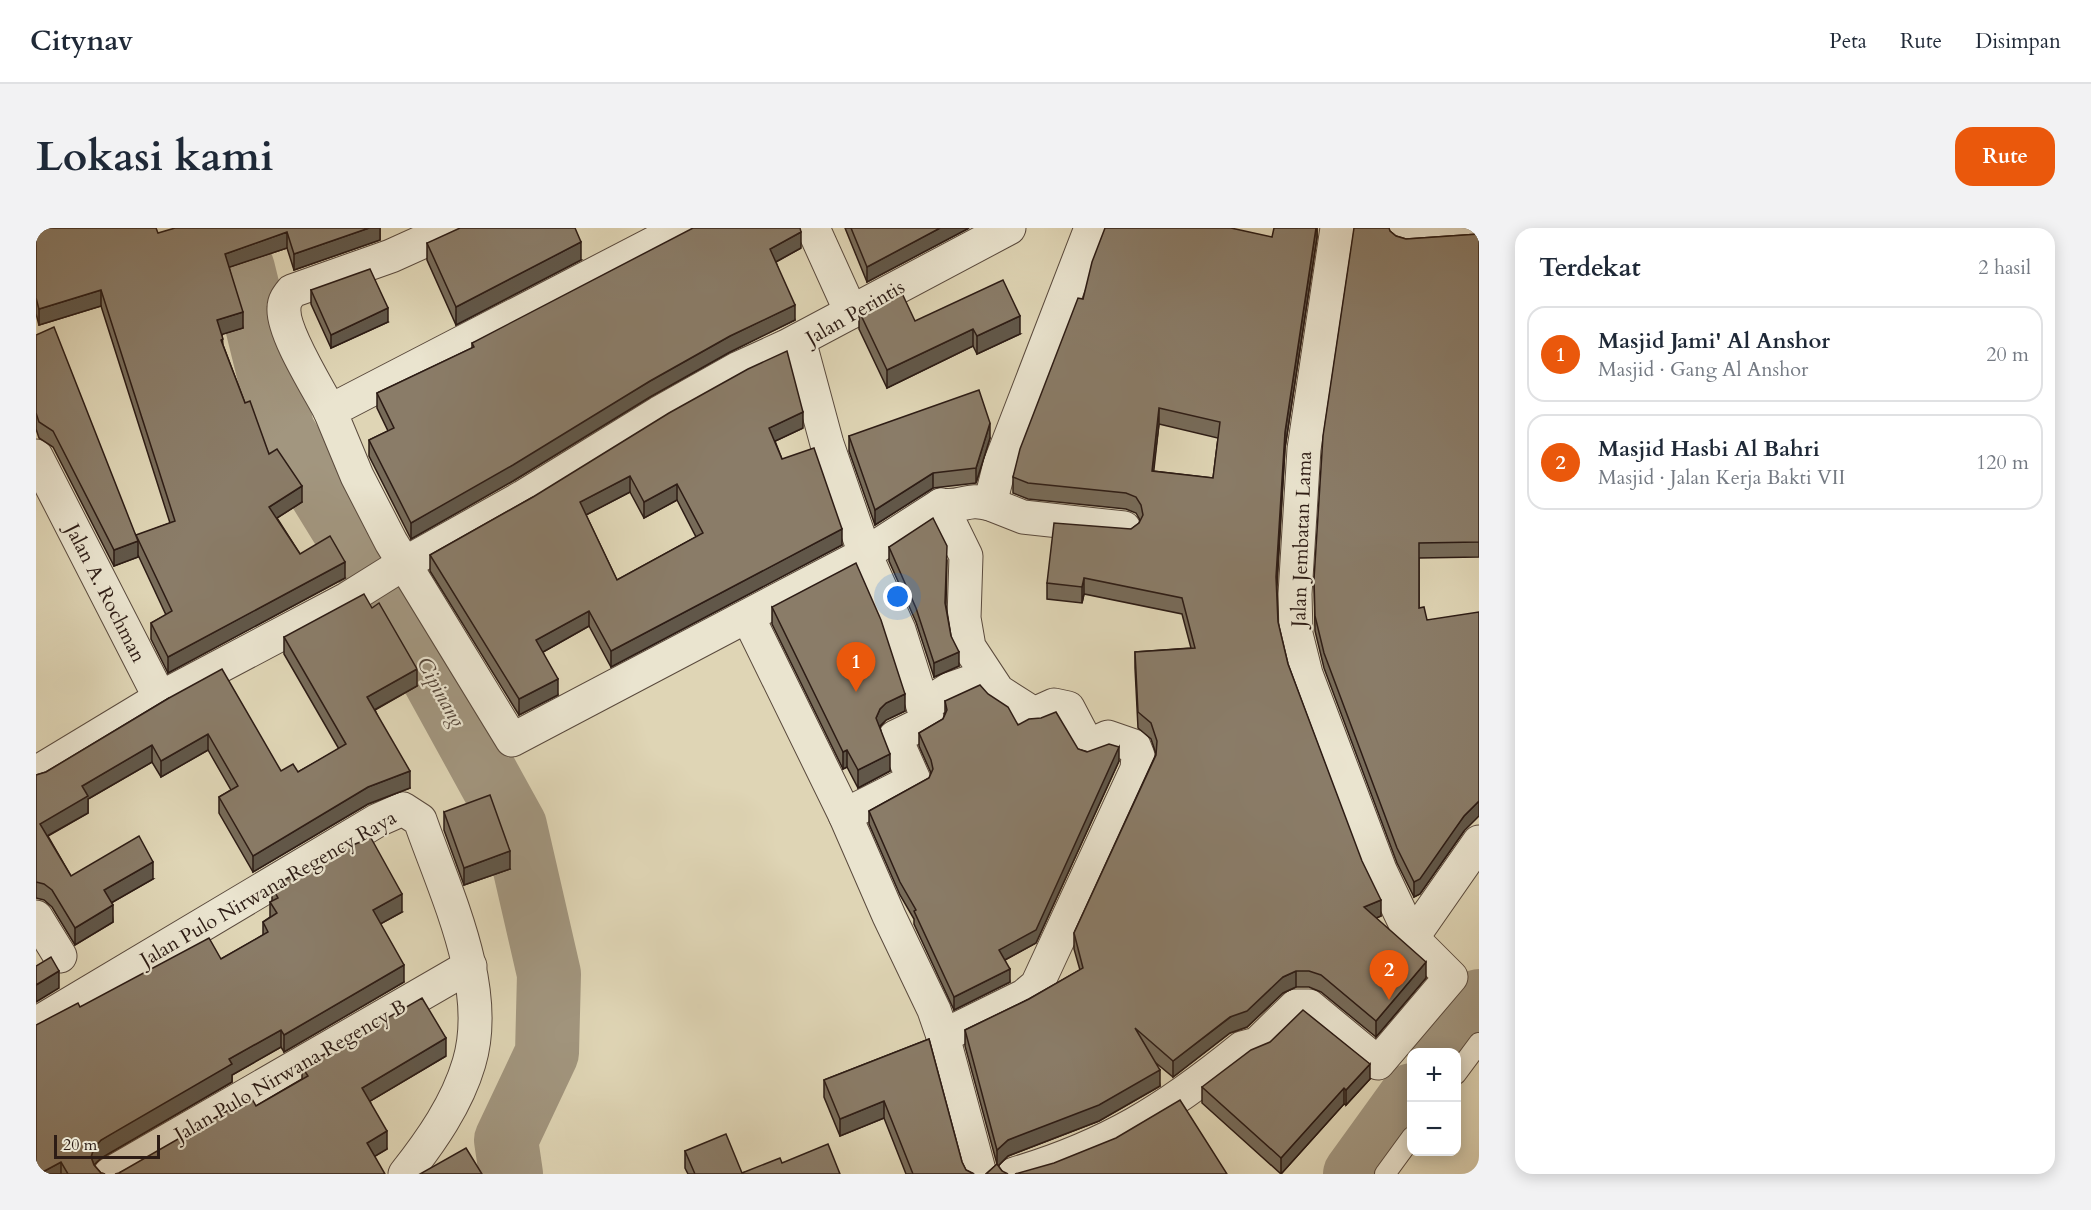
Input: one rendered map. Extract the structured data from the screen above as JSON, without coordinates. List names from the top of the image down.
{
  "streets": {
    "street": [
      "Jalan Perintis",
      "Jalan Jembatan Lama",
      "Jalan A. Rochman",
      "Jalan Pulo Nirwana Regency Raya",
      "Jalan Pulo Nirwana Regency B"
    ]
  },
  "crossings": [
    ["Jalan Pulo Nirwana Regency Raya", "Jalan Pulo Nirwana Regency B"]
  ],
  "water": ["Cipinang"],
  "scale_bar": "20 m",
  "page": {
    "header": "Citynav",
    "nav": ["Peta", "Rute", "Disimpan"],
    "buttons": "Rute",
    "title": "Lokasi kami",
    "heading": ["Terdekat", "2 hasil"],
    "list": [
      {
        "mark": "1",
        "name": "Masjid Jami' Al Anshor",
        "note": "Masjid · Gang Al Anshor",
        "value": "20 m"
      },
      {
        "mark": "2",
        "name": "Masjid Hasbi Al Bahri",
        "note": "Masjid · Jalan Kerja Bakti VII",
        "value": "120 m"
      }
    ],
    "pins": ["1", "2"],
    "map_buttons": ["+", "−"],
    "scale": "20 m"
  }
}
